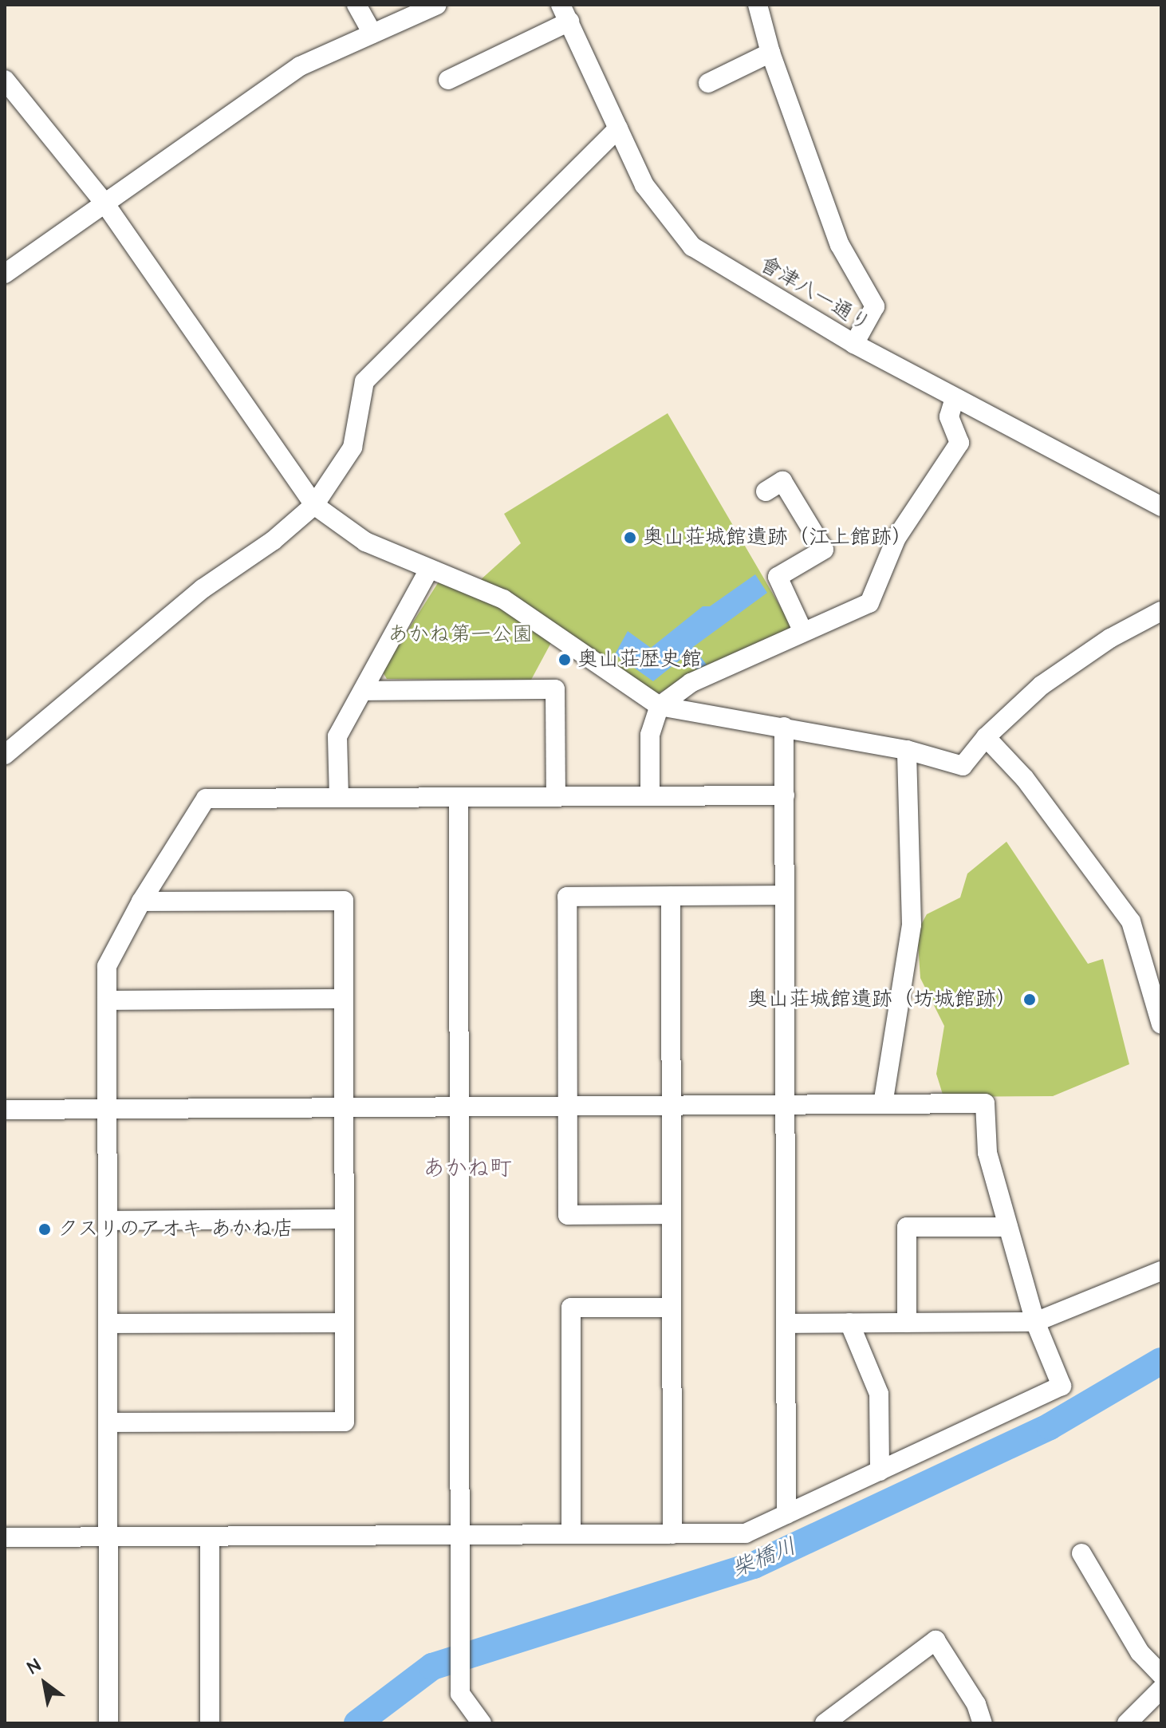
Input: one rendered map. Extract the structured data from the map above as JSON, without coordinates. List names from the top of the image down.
{
  "streets": {
    "street": ["會津八一通り"]
  },
  "districts": ["あかね町"],
  "water": ["柴橋川"],
  "parks": ["あかね第一公園"],
  "places": [
    "奥山荘城館遺跡（江上館跡）",
    "奥山荘歴史館",
    "奥山荘城館遺跡（坊城館跡）",
    "クスリのアオキ あかね店"
  ],
  "north": "top left"
}
